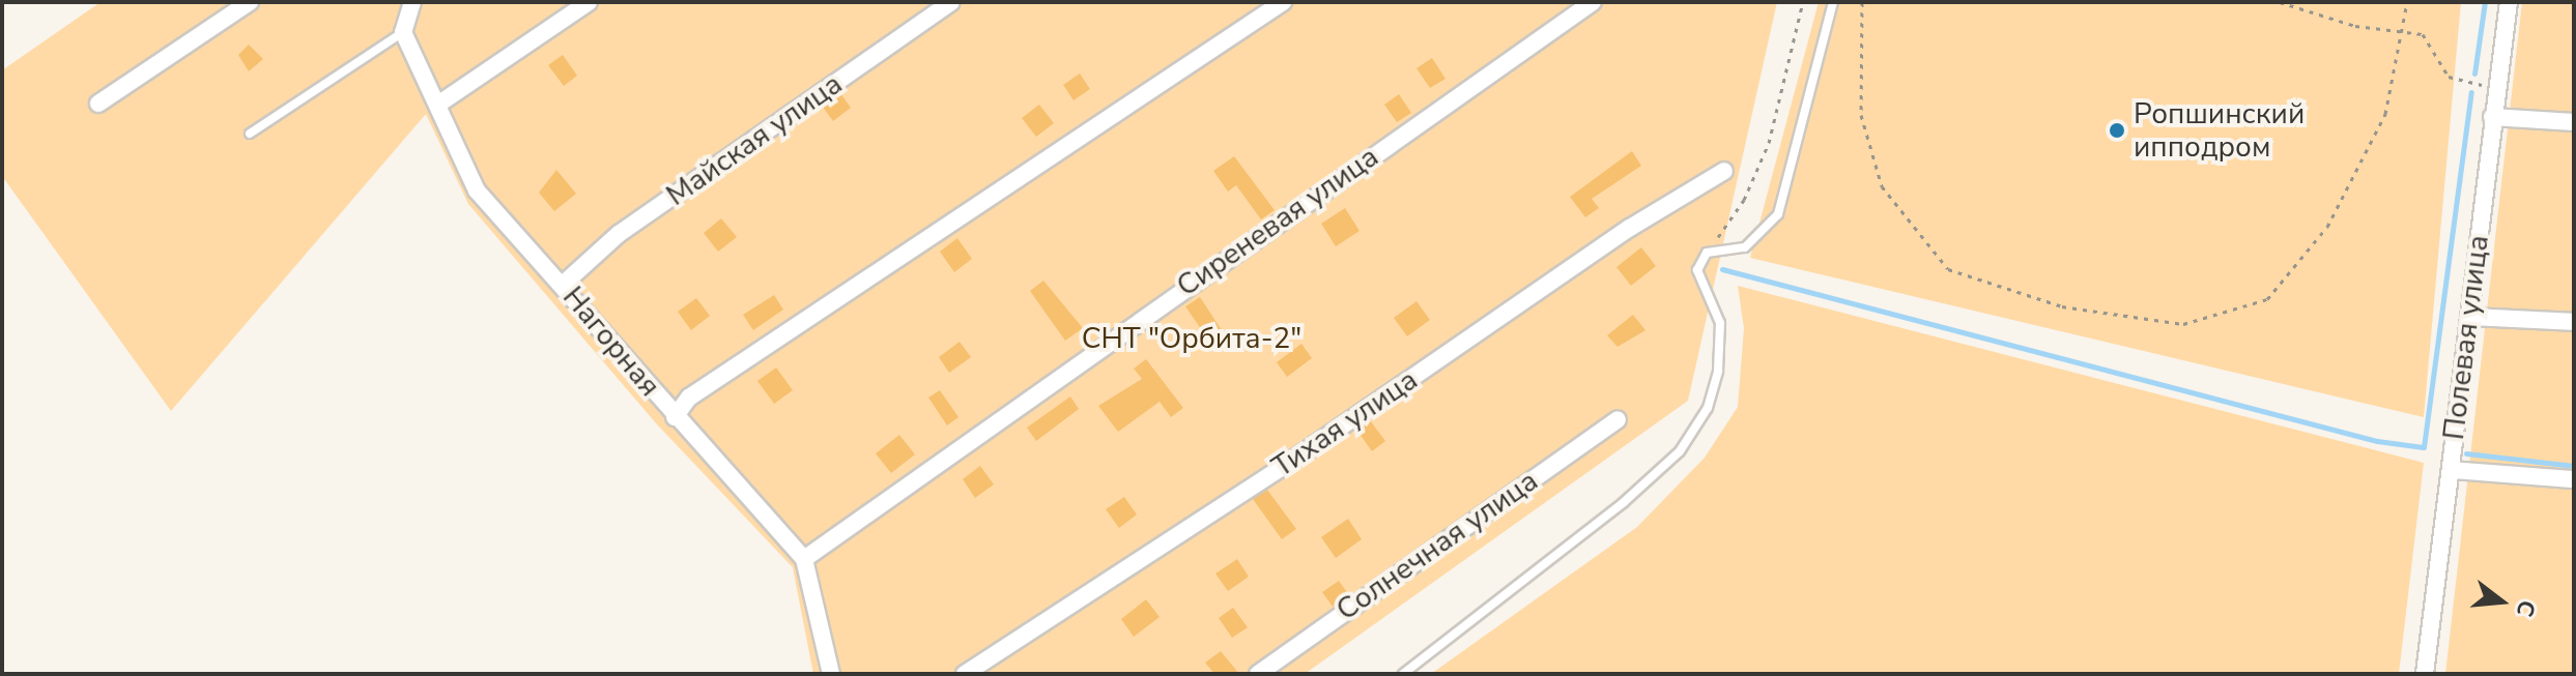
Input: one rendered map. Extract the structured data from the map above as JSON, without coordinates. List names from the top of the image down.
{
  "streets": {
    "street": [
      "Майская улица",
      "Сиреневая улица",
      "Полевая улица",
      "Нагорная",
      "Тихая улица",
      "Солнечная улица"
    ]
  },
  "crossings": [
    ["Майская улица", "Нагорная"],
    ["Сиреневая улица", "Нагорная"]
  ],
  "parks": ["СНТ \"Орбита-2\""],
  "places": ["Ропшинский ипподром"],
  "north": "right"
}
